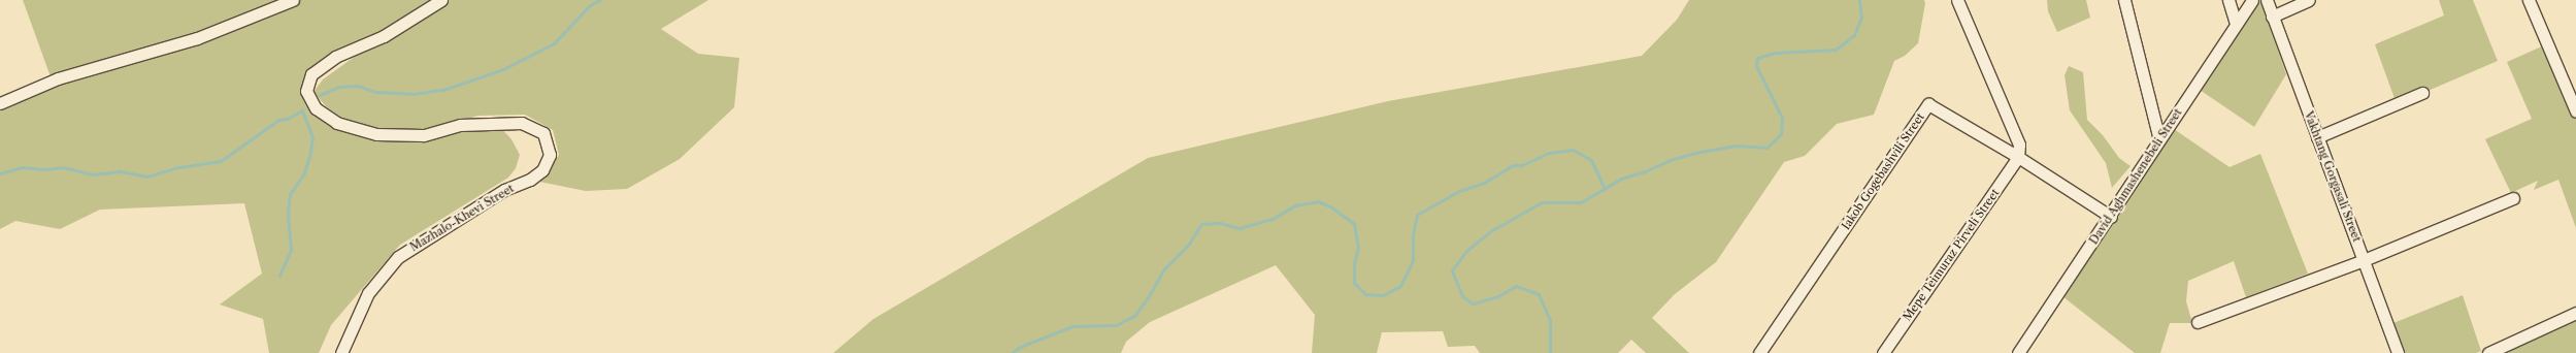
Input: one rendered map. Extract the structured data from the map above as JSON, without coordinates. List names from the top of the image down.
{
  "streets": {
    "street": [
      "Iakob Gogebashvili Street",
      "David Aghmashenebeli Street",
      "Vakhtang Gorgasali Street",
      "Mazhalo-Khevi Street",
      "Mepe Teimuraz Pirveli Street"
    ]
  },
  "crossings": [
    ["Iakob Gogebashvili Street", "David Aghmashenebeli Street"],
    ["Iakob Gogebashvili Street", "Mepe Teimuraz Pirveli Street"]
  ]
}
